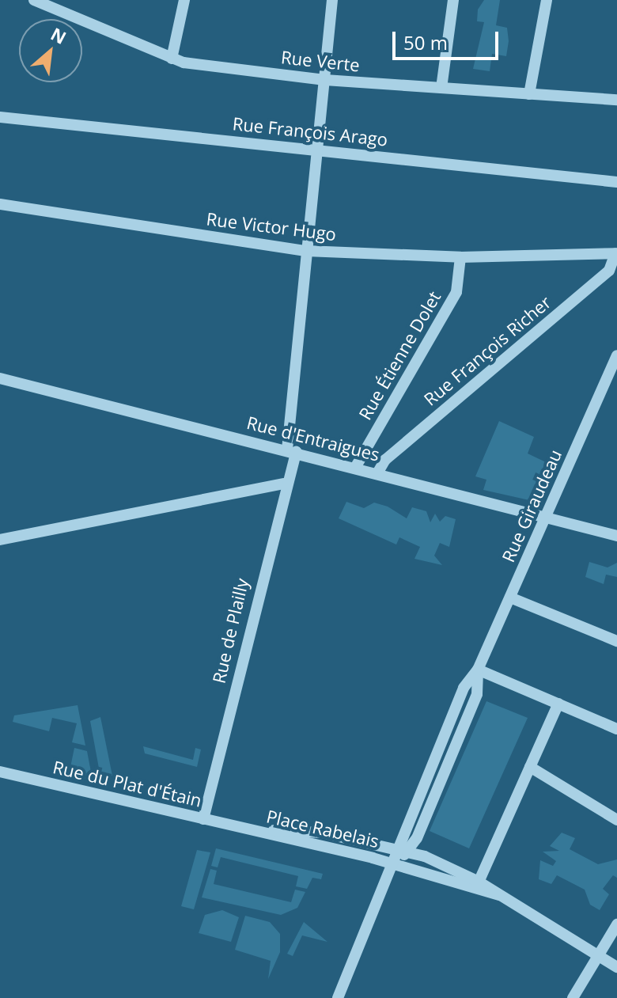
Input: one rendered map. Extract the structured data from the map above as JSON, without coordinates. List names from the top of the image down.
{
  "streets": {
    "street": [
      "Rue Verte",
      "Rue François Arago",
      "Rue Victor Hugo",
      "Rue François Richer",
      "Rue Étienne Dolet",
      "Rue d'Entraigues",
      "Rue Giraudeau",
      "Rue de Plailly",
      "Rue du Plat d'Étain",
      "Place Rabelais"
    ]
  },
  "crossings": [
    ["Rue Verte", "Rue de Plailly"],
    ["Rue François Arago", "Rue de Plailly"],
    ["Rue Victor Hugo", "Rue François Richer"],
    ["Rue Victor Hugo", "Rue Étienne Dolet"],
    ["Rue Victor Hugo", "Rue de Plailly"],
    ["Rue François Richer", "Rue d'Entraigues"],
    ["Rue Étienne Dolet", "Rue d'Entraigues"],
    ["Rue d'Entraigues", "Rue Giraudeau"],
    ["Rue d'Entraigues", "Rue de Plailly"],
    ["Rue Giraudeau", "Place Rabelais"],
    ["Rue de Plailly", "Rue du Plat d'Étain"],
    ["Rue du Plat d'Étain", "Place Rabelais"]
  ],
  "scale_bar": "50 m",
  "north": "top right"
}
